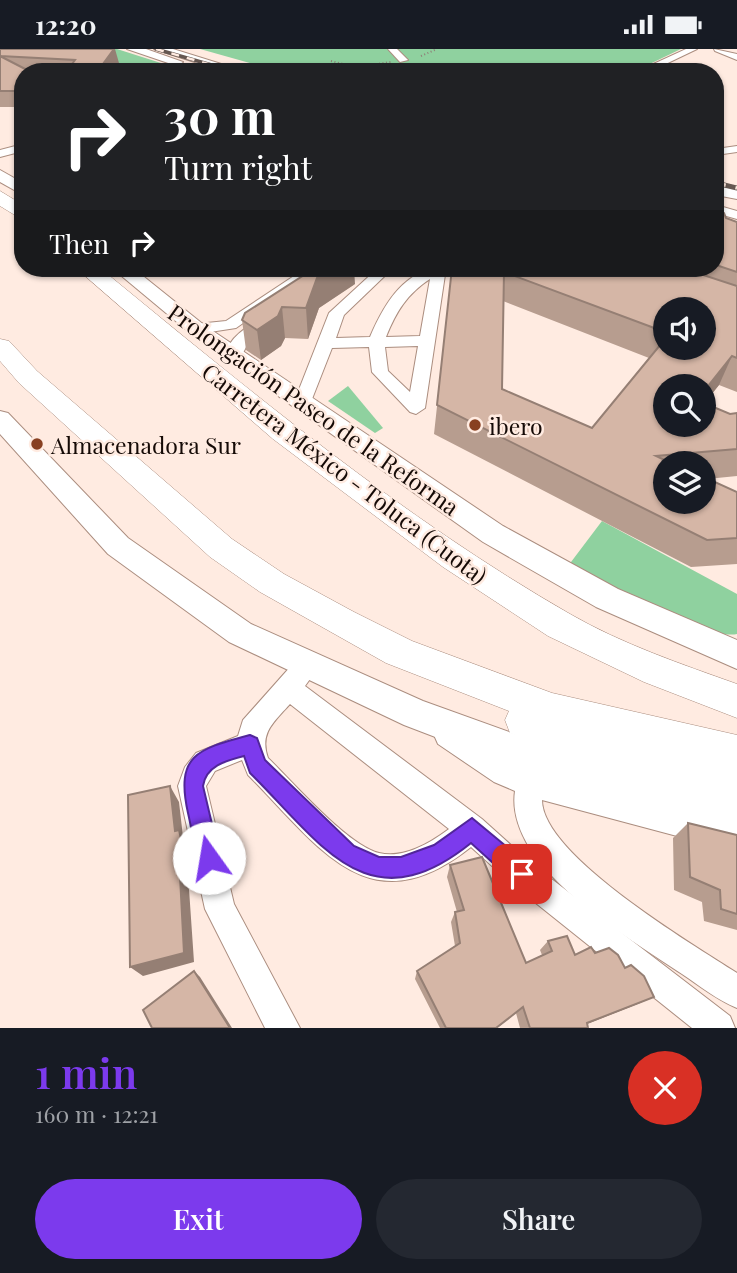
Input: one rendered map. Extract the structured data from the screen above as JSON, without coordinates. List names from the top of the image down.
{
  "streets": {
    "highway": ["Carretera México - Toluca (Cuota)"],
    "main road": ["Prolongación Paseo de la Reforma"]
  },
  "places": ["ibero", "Almacenadora Sur"],
  "page": {
    "status": "12:20",
    "turn": ["30 m", "Turn right"],
    "then": "Then",
    "heading": ["1 min", "160 m · 12:21"],
    "buttons": ["Exit", "Share"]
  }
}
